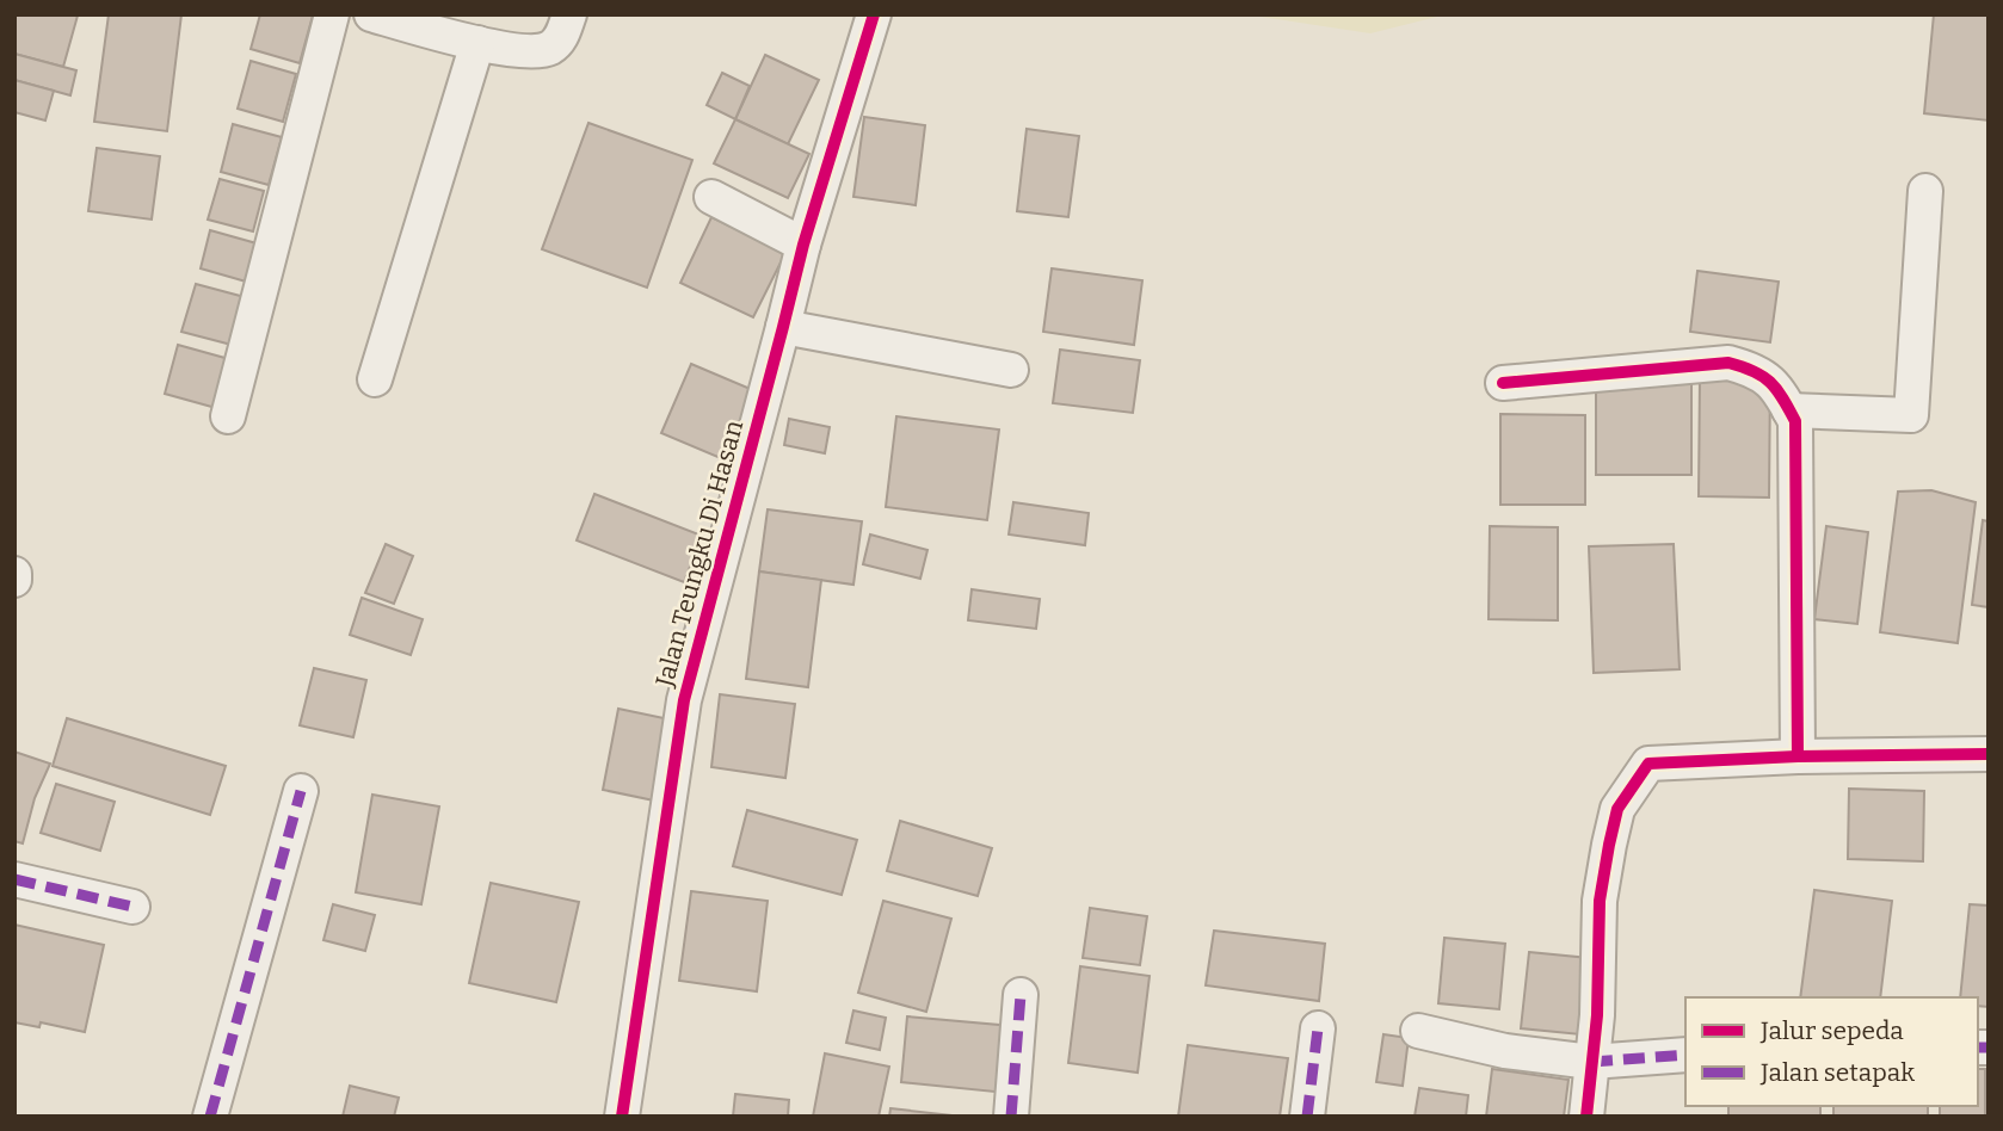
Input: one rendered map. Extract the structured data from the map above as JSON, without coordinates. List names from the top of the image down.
{
  "streets": {
    "street": ["Jalan Teungku Di Hasan"]
  },
  "legend": ["Jalur sepeda", "Jalan setapak"]
}
